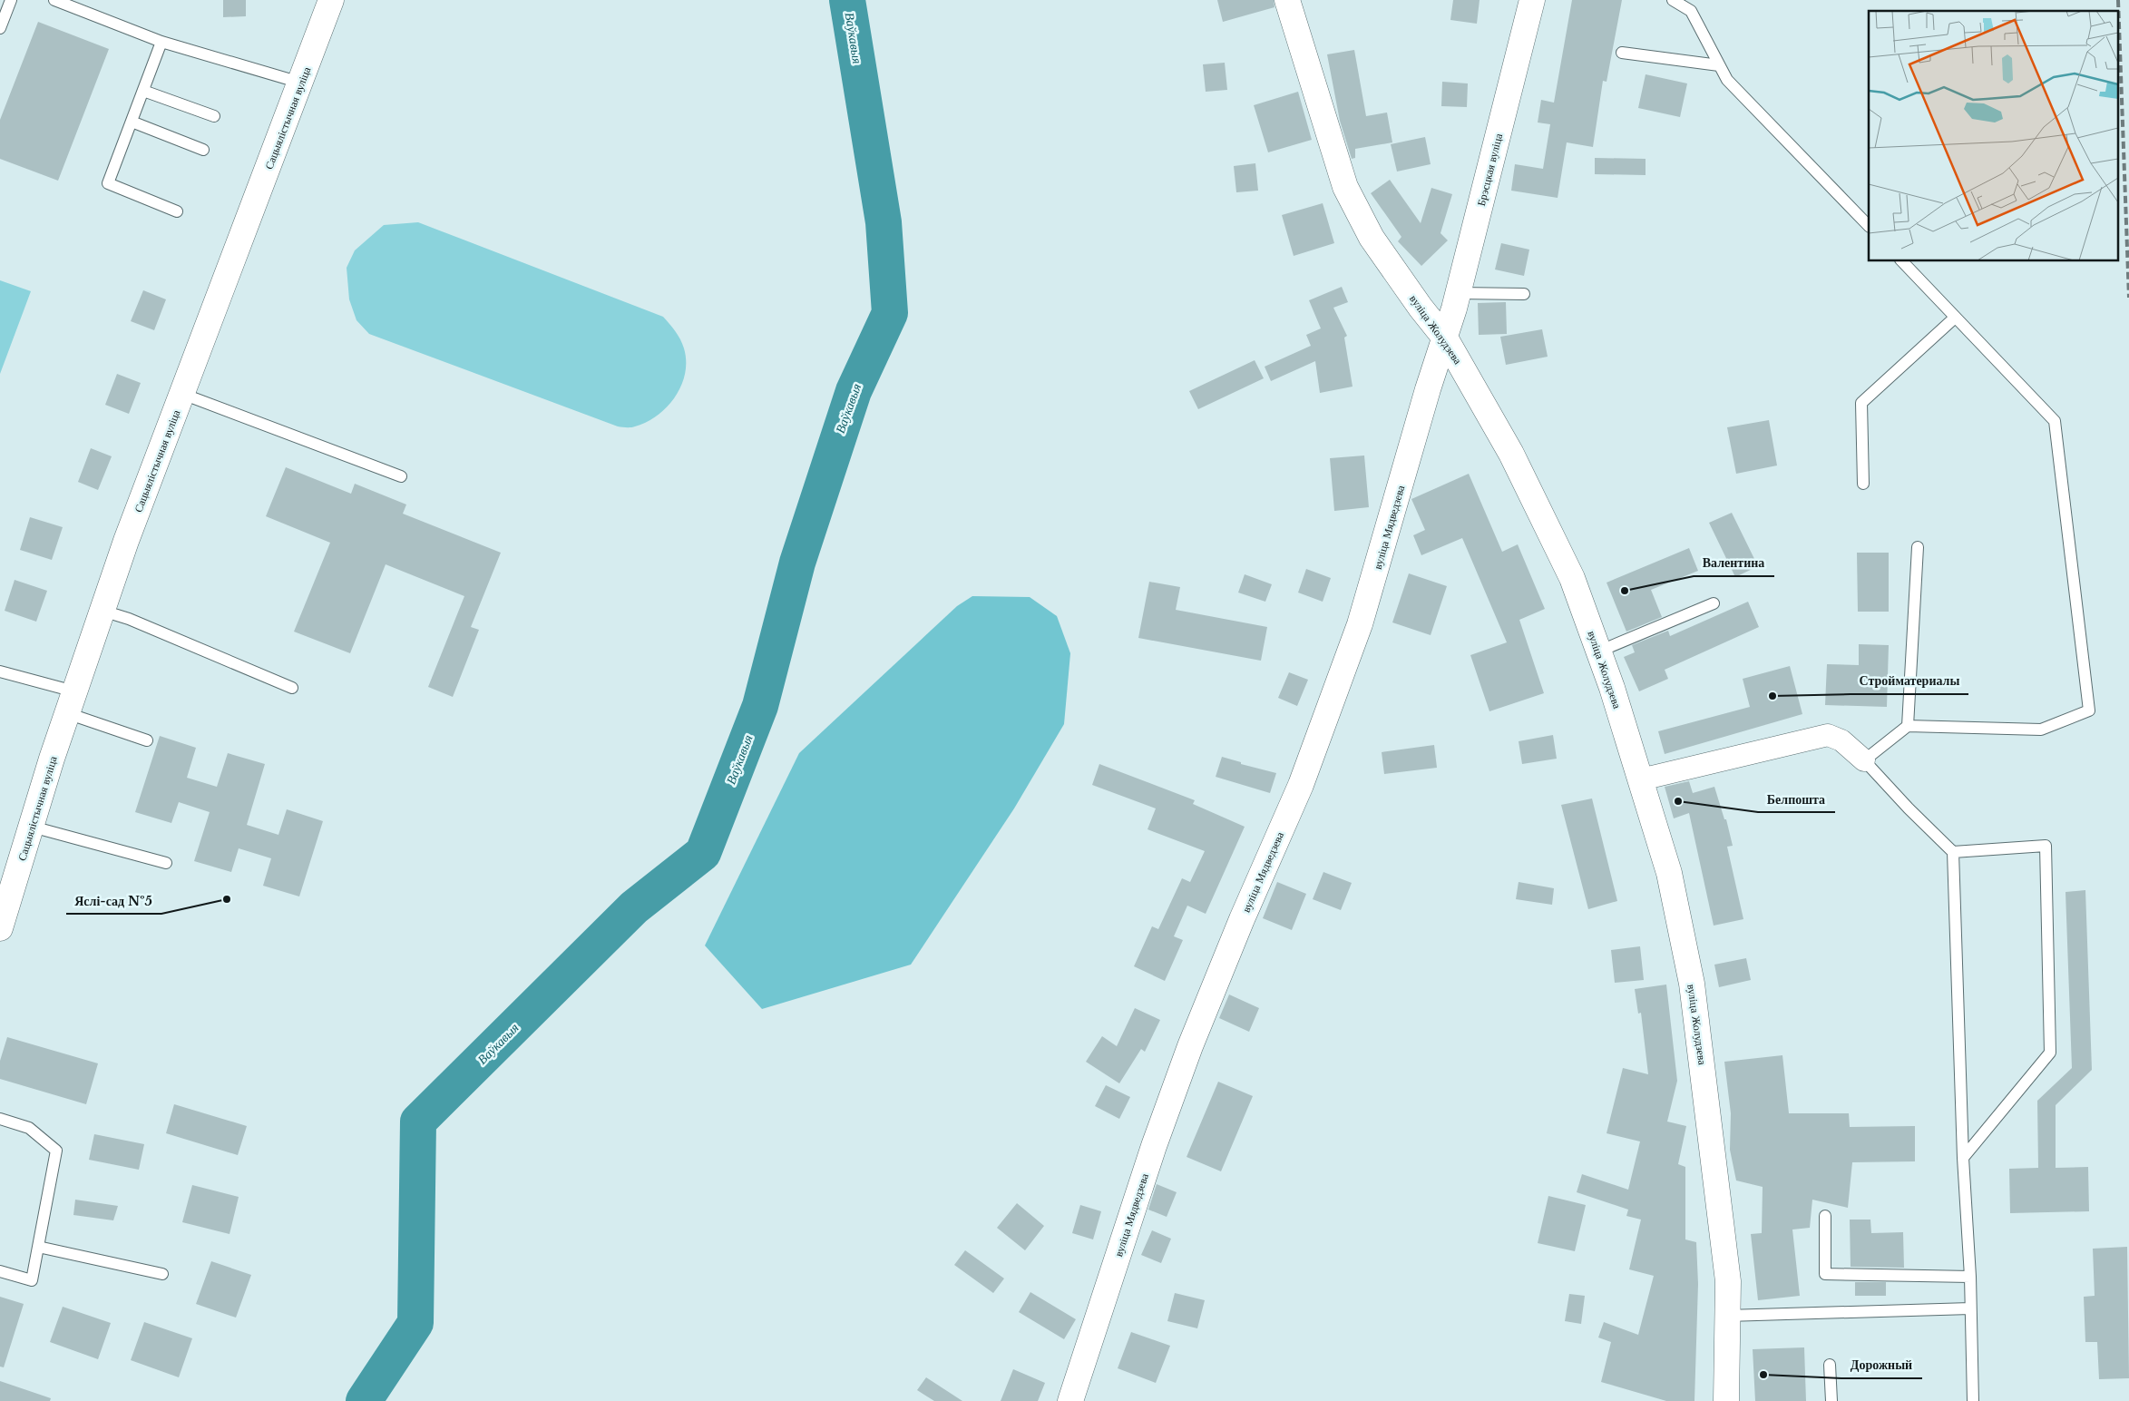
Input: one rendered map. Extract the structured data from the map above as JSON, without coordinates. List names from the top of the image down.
{
  "streets": {
    "street": [
      "Сацыялістычная вуліца",
      "Брэсцкая вуліца",
      "вуліца Жолудзева",
      "вуліца Мядведзева"
    ]
  },
  "crossings": [
    ["Брэсцкая вуліца", "вуліца Жолудзева"],
    ["Брэсцкая вуліца", "вуліца Мядведзева"],
    ["вуліца Жолудзева", "вуліца Мядведзева"]
  ],
  "water": ["Ваўкавыя"],
  "places": [
    "Валентина",
    "Стройматериалы",
    "Белпошта",
    "Яслі-сад №5",
    "Дорожный"
  ]
}
